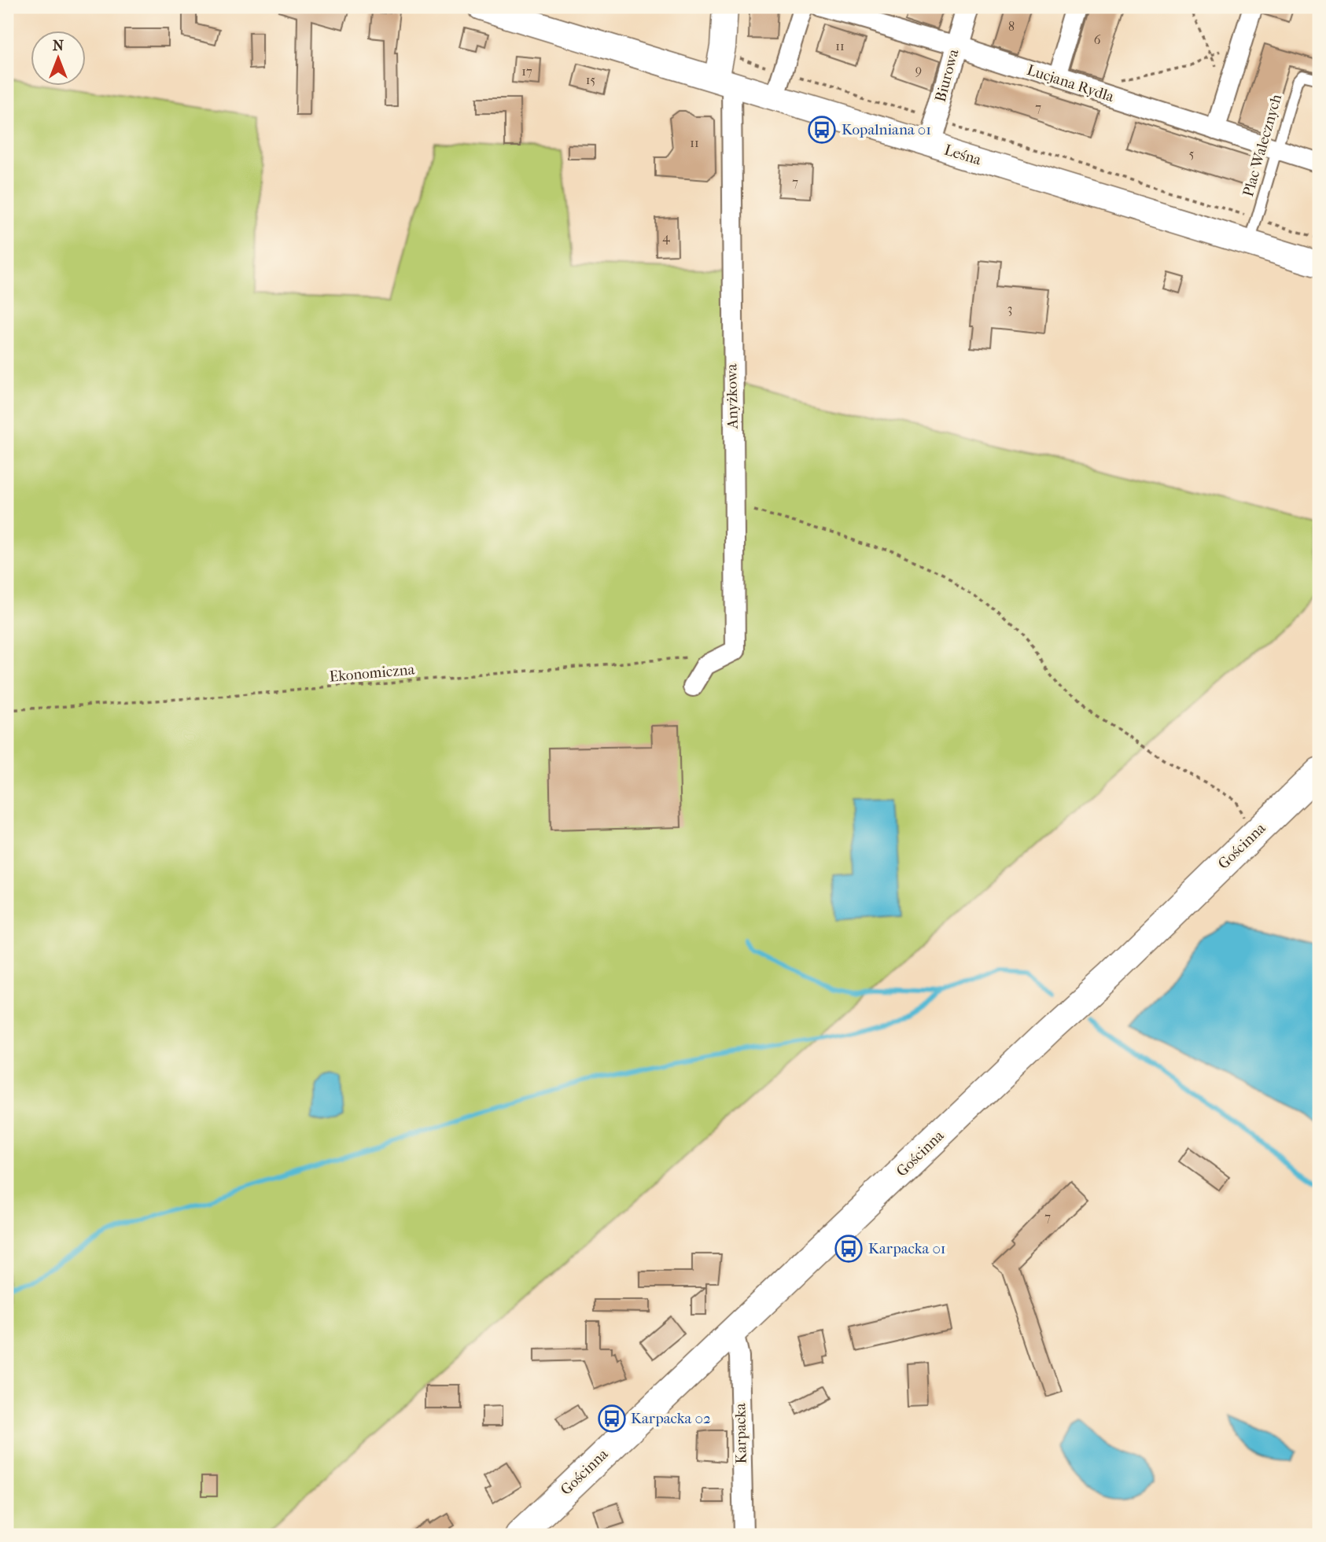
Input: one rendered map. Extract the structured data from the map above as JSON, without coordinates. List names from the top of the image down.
{
  "streets": {
    "main road": ["Gościnna"],
    "street": [
      "Biurowa",
      "Lucjana Rydla",
      "Leśna",
      "Anyżkowa",
      "Karpacka"
    ],
    "lane": ["Plac Walecznych"],
    "path": ["Ekonomiczna"]
  },
  "crossings": [
    ["Biurowa", "Lucjana Rydla"],
    ["Biurowa", "Leśna"],
    ["Lucjana Rydla", "Plac Walecznych"],
    ["Plac Walecznych", "Leśna"],
    ["Leśna", "Anyżkowa"],
    ["Gościnna", "Karpacka"]
  ],
  "places": {
    "bus stop": ["Kopalniana 01", "Karpacka 01", "Karpacka 02"]
  },
  "house_numbers": [
    "8",
    "6",
    "11",
    "9",
    "17",
    "15",
    "7",
    "11",
    "5",
    "7",
    "4",
    "3",
    "7"
  ],
  "north": "top"
}
